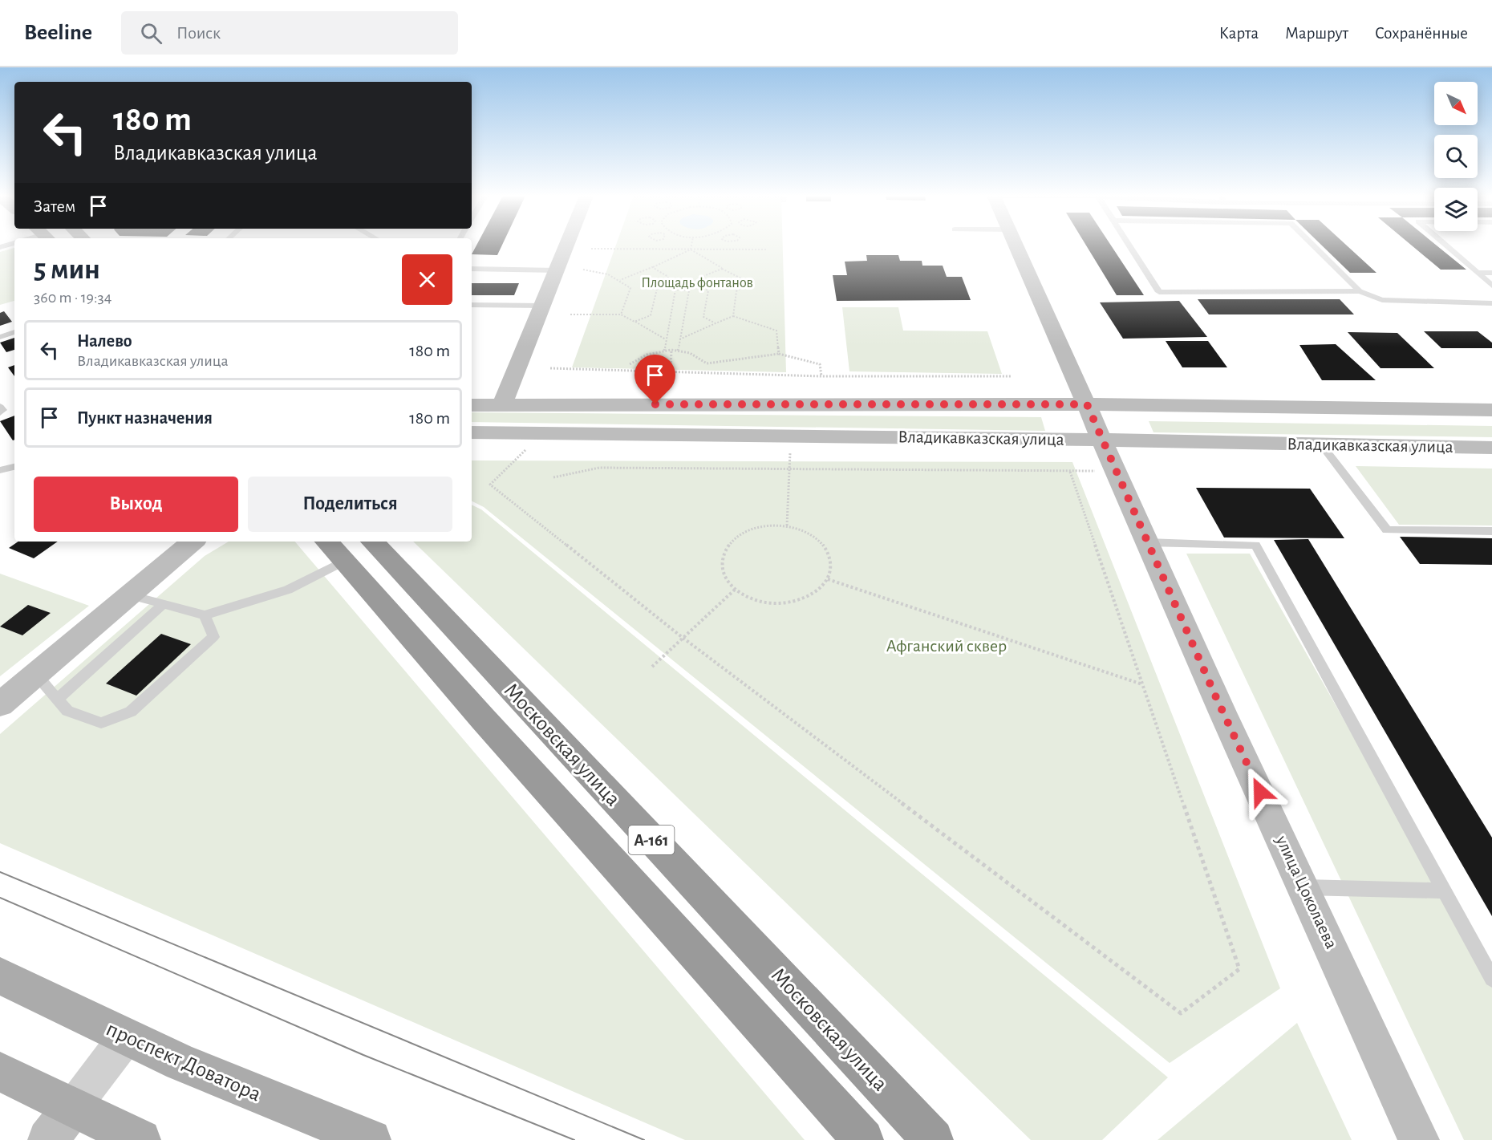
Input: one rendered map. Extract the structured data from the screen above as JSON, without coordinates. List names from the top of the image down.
{
  "streets": {
    "highway": ["Московская улица", "А-161"],
    "main road": ["Владикавказская улица", "улица Цоколаева", "проспект Доватора"]
  },
  "crossings": [
    ["Владикавказская улица", "улица Цоколаева"]
  ],
  "parks": ["Площадь фонтанов", "Афганский сквер"],
  "north": "bottom right",
  "page": {
    "header": "Beeline",
    "search": "Поиск",
    "nav": ["Карта", "Маршрут", "Сохранённые"],
    "turn": ["180 m", "Владикавказская улица"],
    "then": "Затем",
    "heading": ["5 мин", "360 m · 19:34"],
    "list": [
      {
        "name": "Налево",
        "note": "Владикавказская улица",
        "value": "180 m"
      },
      {
        "name": "Пункт назначения",
        "value": "180 m"
      }
    ],
    "buttons": ["Выход", "Поделиться"]
  }
}
